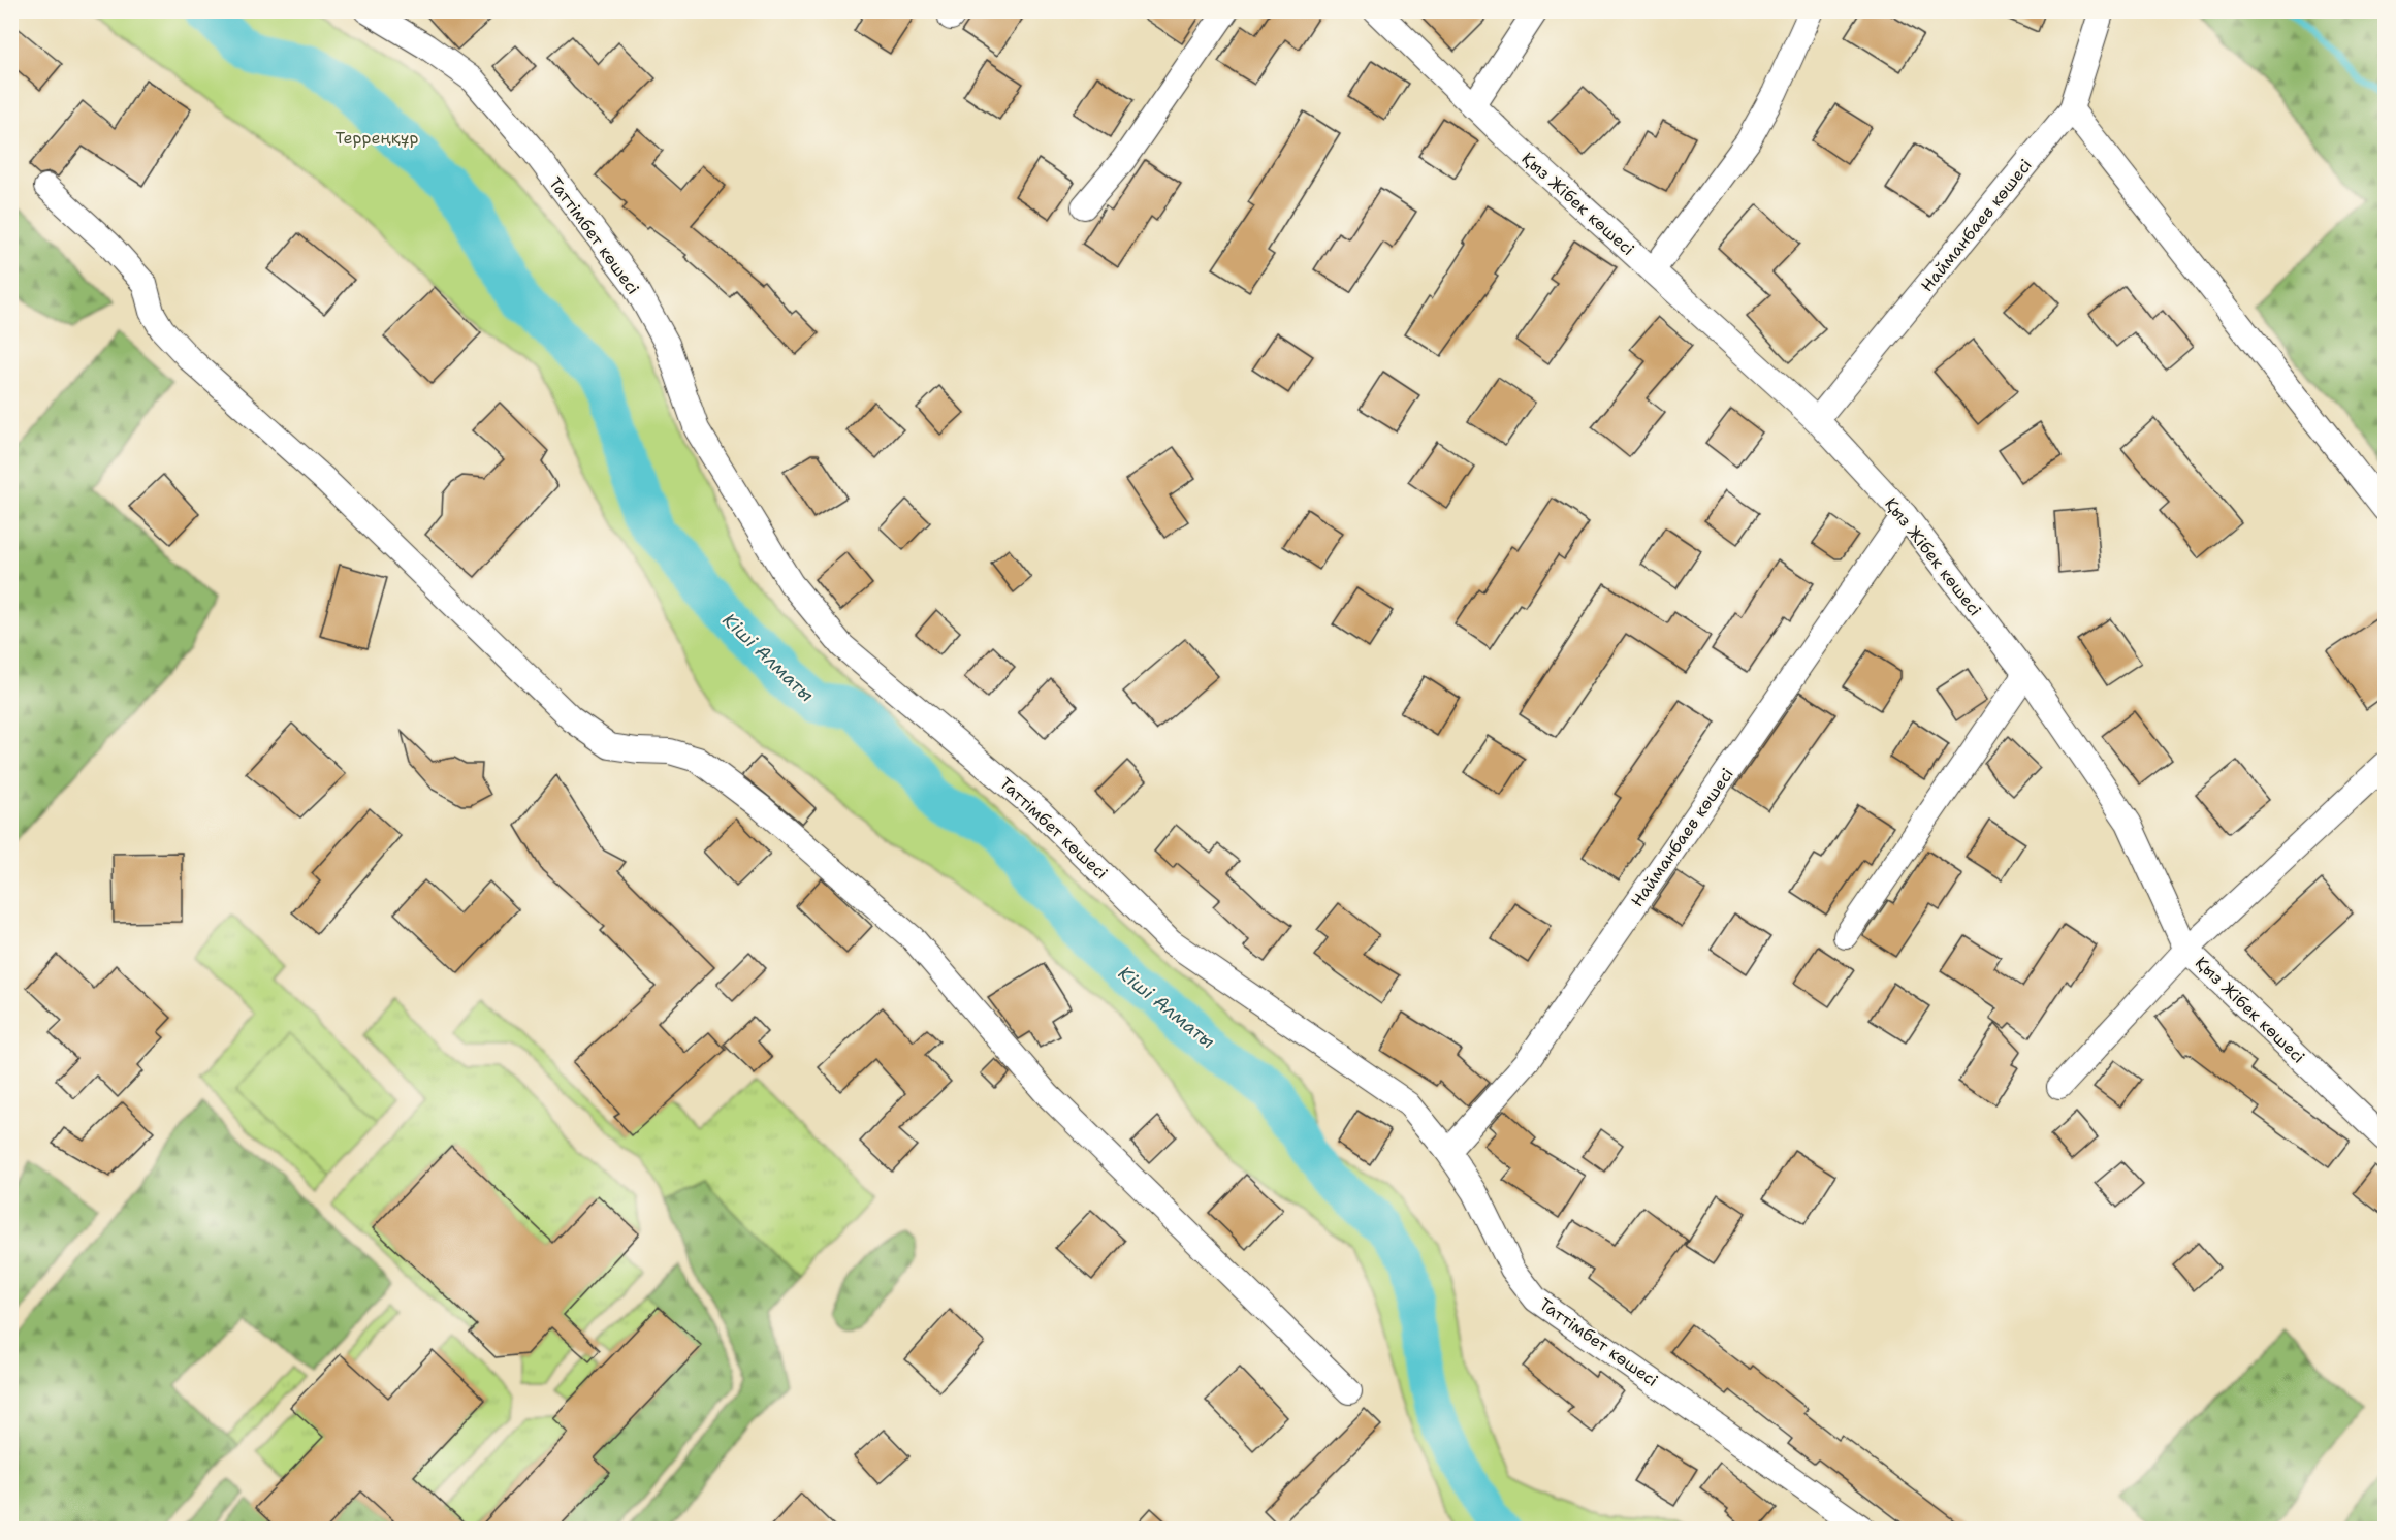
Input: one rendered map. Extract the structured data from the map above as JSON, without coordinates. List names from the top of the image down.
{
  "streets": {
    "street": ["Қыз Жібек көшесі", "Найманбаев көшесі", "Таттімбет көшесі"]
  },
  "crossings": [
    ["Қыз Жібек көшесі", "Найманбаев көшесі"],
    ["Найманбаев көшесі", "Таттімбет көшесі"]
  ],
  "water": ["Кіші Алматы"],
  "parks": ["Терреңқұр"]
}
